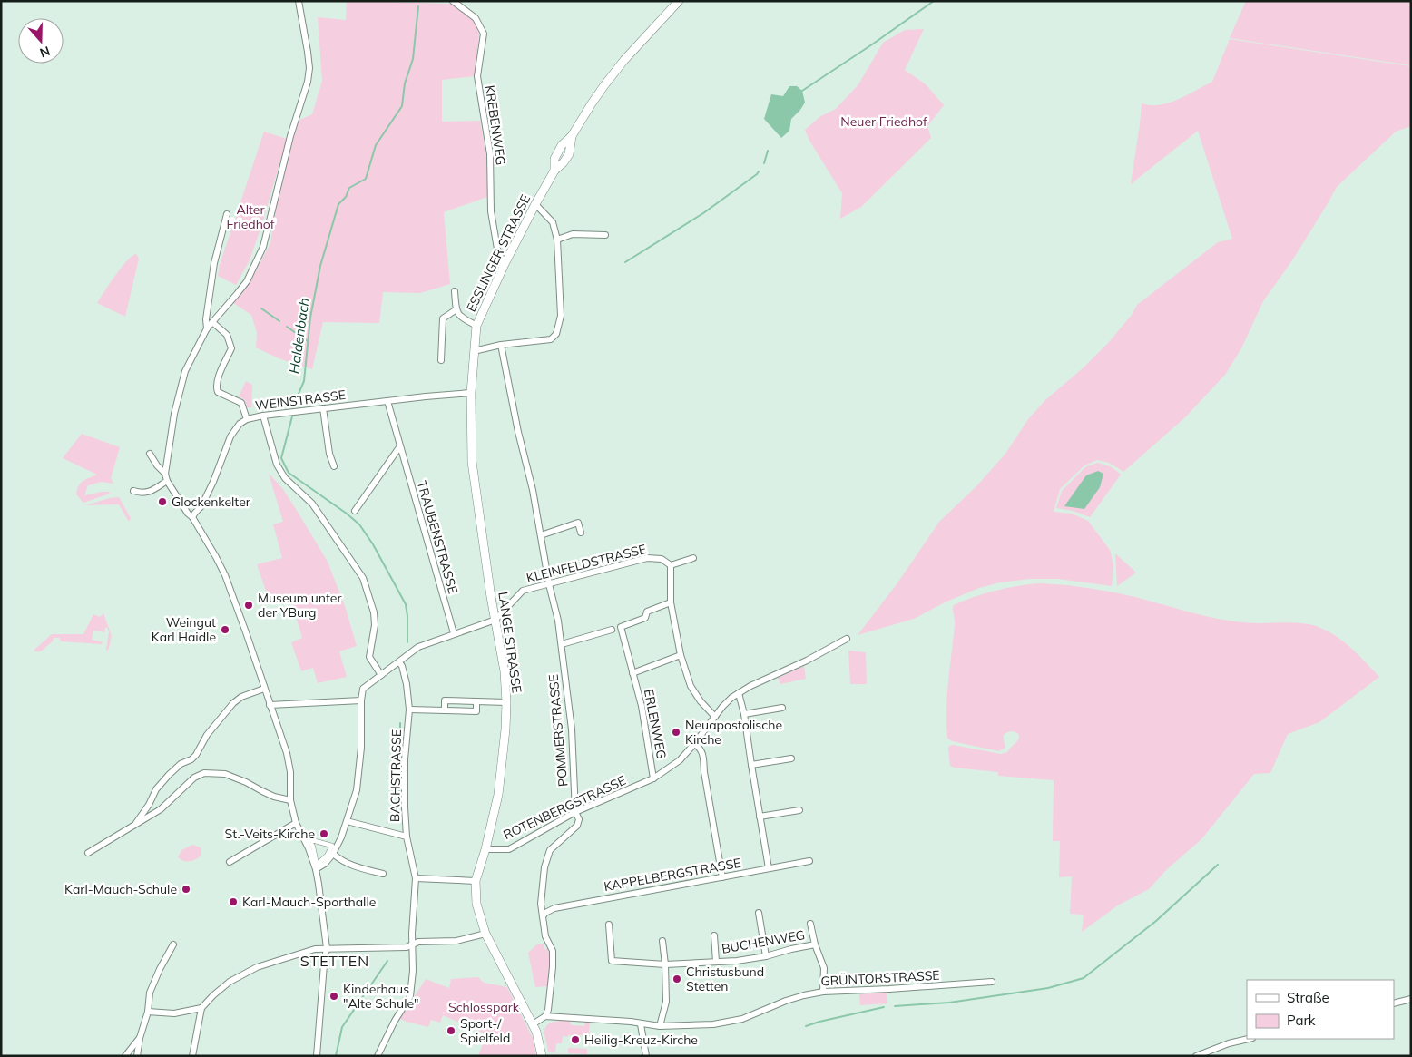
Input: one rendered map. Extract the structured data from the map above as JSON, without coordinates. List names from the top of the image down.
{
  "streets": {
    "main road": ["ESSLINGER STRASSE", "LANGE STRASSE"],
    "street": [
      "KREBENWEG",
      "WEINSTRASSE",
      "TRAUBENSTRASSE",
      "KLEINFELDSTRASSE",
      "ERLENWEG",
      "POMMERSTRASSE",
      "BACHSTRASSE",
      "ROTENBERGSTRASSE",
      "KAPPELBERGSTRASSE",
      "BUCHENWEG",
      "GRÜNTORSTRASSE"
    ]
  },
  "crossings": [
    ["KREBENWEG", "ESSLINGER STRASSE"],
    ["ESSLINGER STRASSE", "LANGE STRASSE"],
    ["WEINSTRASSE", "TRAUBENSTRASSE"],
    ["WEINSTRASSE", "LANGE STRASSE"],
    ["KLEINFELDSTRASSE", "LANGE STRASSE"],
    ["KLEINFELDSTRASSE", "POMMERSTRASSE"],
    ["LANGE STRASSE", "ROTENBERGSTRASSE"],
    ["ERLENWEG", "ROTENBERGSTRASSE"],
    ["POMMERSTRASSE", "ROTENBERGSTRASSE"],
    ["POMMERSTRASSE", "KAPPELBERGSTRASSE"],
    ["POMMERSTRASSE", "GRÜNTORSTRASSE"],
    ["BUCHENWEG", "GRÜNTORSTRASSE"]
  ],
  "districts": ["STETTEN"],
  "water": ["Haldenbach"],
  "parks": ["Neuer Friedhof", "Alter Friedhof", "Schlosspark"],
  "places": [
    "Glockenkelter",
    "Museum unter der YBurg",
    "Weingut Karl Haidle",
    "Neuapostolische Kirche",
    "St.-Veits-Kirche",
    "Karl-Mauch-Schule",
    "Karl-Mauch-Sporthalle",
    "Christusbund Stetten",
    "Kinderhaus \"Alte Schule\"",
    "Sport-/ Spielfeld",
    "Heilig-Kreuz-Kirche"
  ],
  "legend": ["Straße", "Park"],
  "north": "bottom"
}
